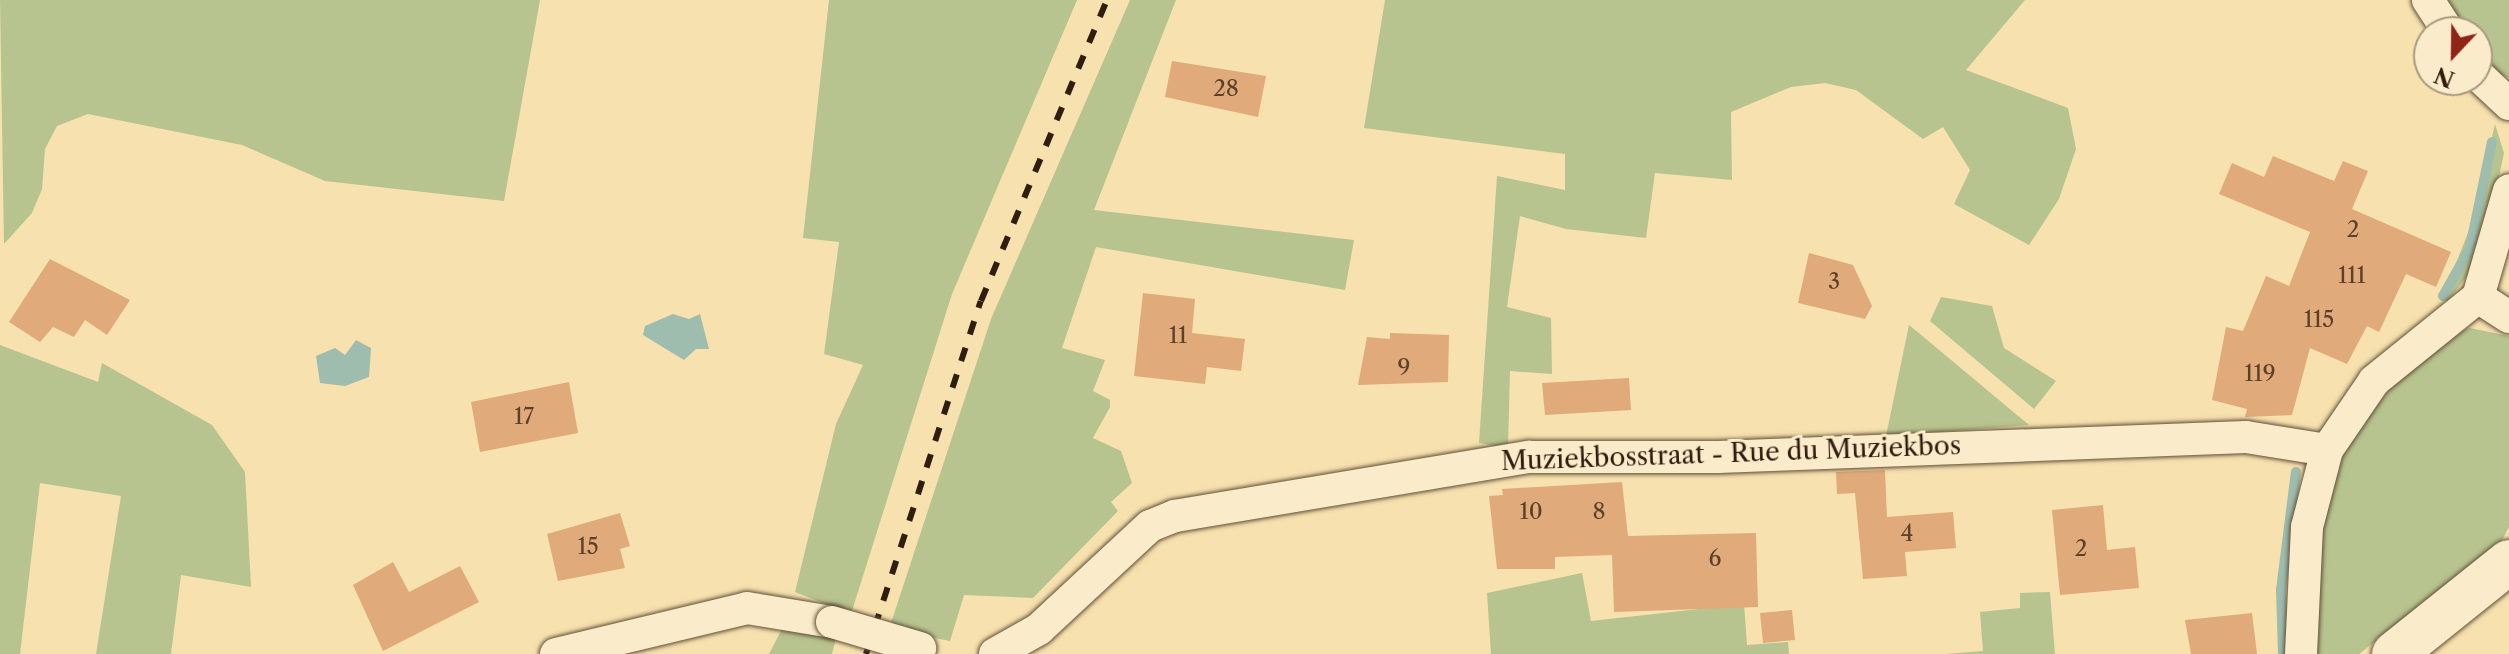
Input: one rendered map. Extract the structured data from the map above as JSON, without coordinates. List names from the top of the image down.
{
  "streets": {
    "street": ["Muziekbosstraat - Rue du Muziekbos"]
  },
  "house_numbers": [
    "28",
    "2",
    "111",
    "3",
    "115",
    "11",
    "9",
    "119",
    "17",
    "10",
    "8",
    "4",
    "15",
    "2",
    "6"
  ],
  "north": "bottom"
}
